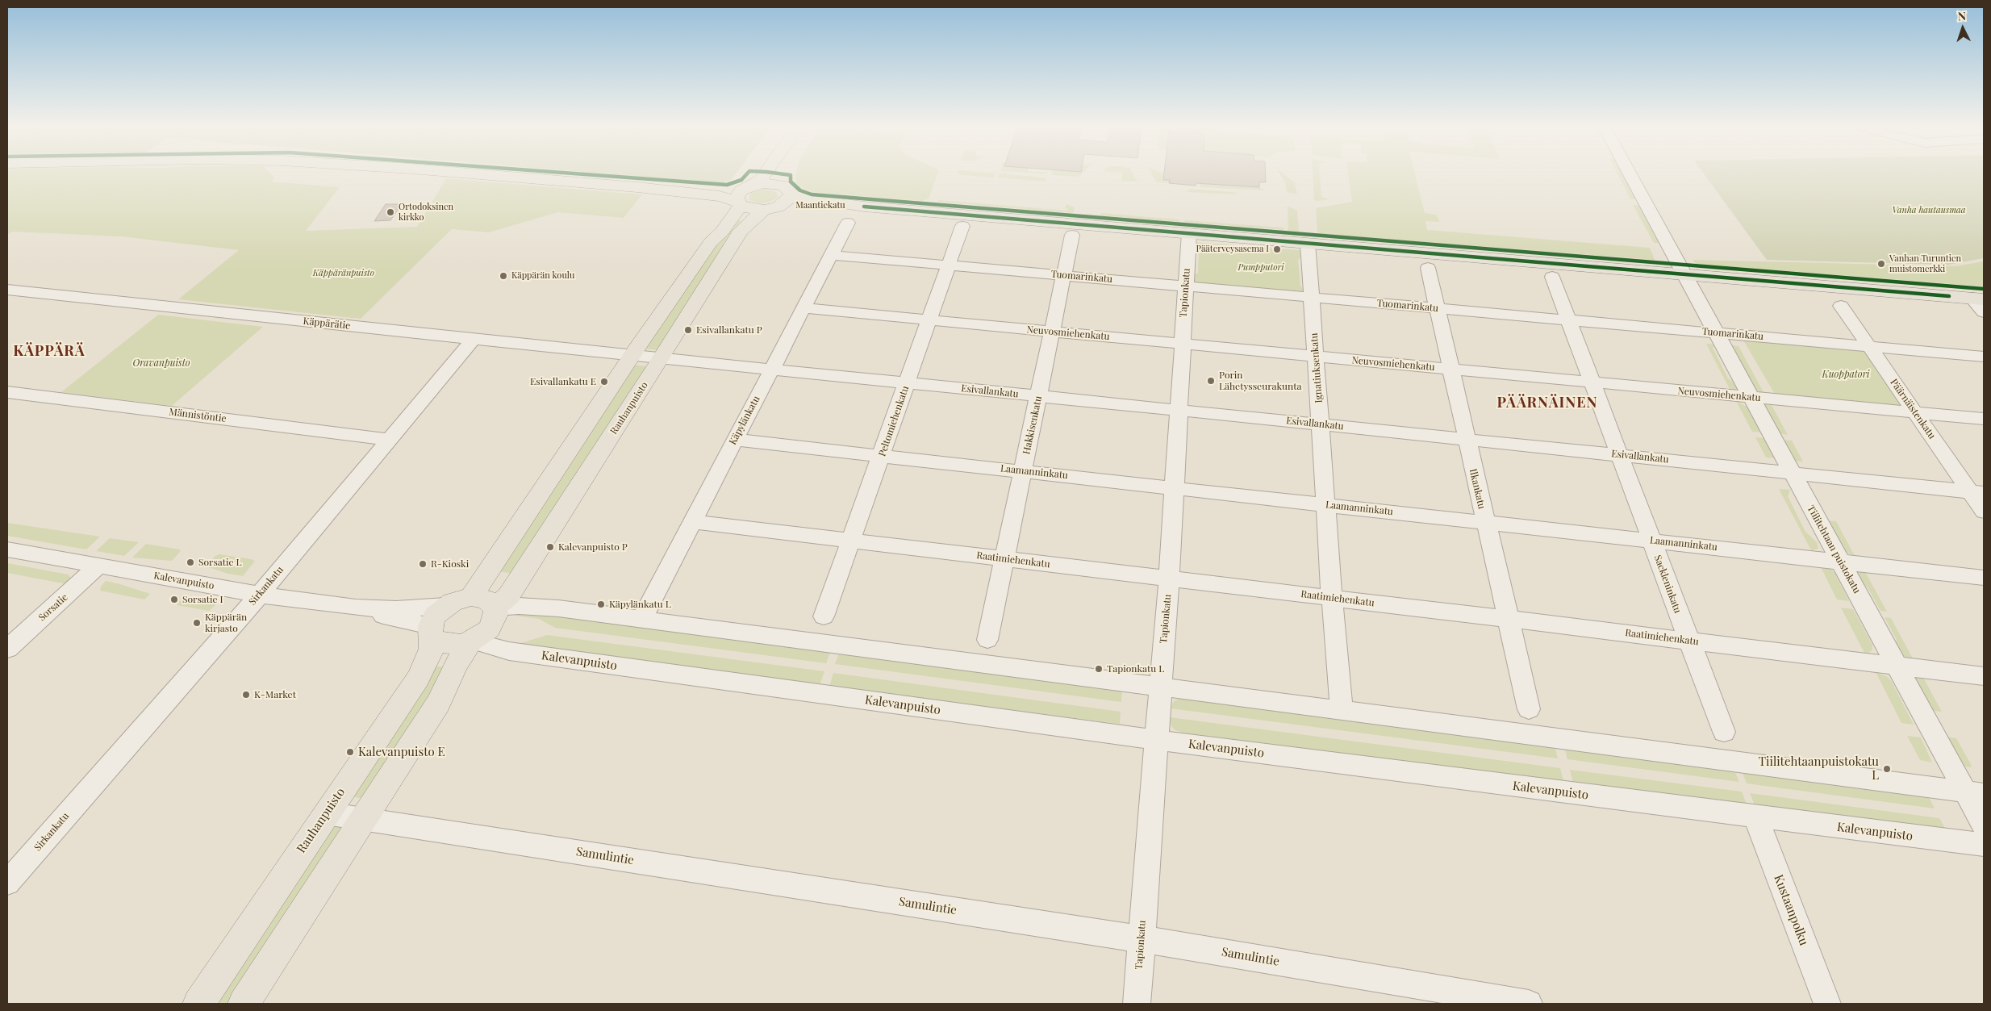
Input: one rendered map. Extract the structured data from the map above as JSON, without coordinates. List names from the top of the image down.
{
  "streets": {
    "main road": ["Maantiekatu", "Rauhanpuisto"],
    "street": [
      "Tuomarinkatu",
      "Tapionkatu",
      "Käppärätie",
      "Neuvosmiehenkatu",
      "Ignatiuksenkatu",
      "Esivallankatu",
      "Päärnäistenkatu",
      "Männistöntie",
      "Käpylänkatu",
      "Peltomiehenkatu",
      "Hakkisenkatu",
      "Laamanninkatu",
      "Ilkankatu",
      "Tiilitehtaan puistokatu",
      "Raatimiehenkatu",
      "Kalevanpuisto",
      "Sackleninkatu",
      "Sirkankatu",
      "Sorsatie",
      "Samulintie",
      "Kustaanpolku"
    ]
  },
  "crossings": [
    ["Maantiekatu", "Tapionkatu"],
    ["Maantiekatu", "Ignatiuksenkatu"],
    ["Maantiekatu", "Rauhanpuisto"],
    ["Maantiekatu", "Tiilitehtaan puistokatu"],
    ["Tuomarinkatu", "Tapionkatu"],
    ["Tuomarinkatu", "Ignatiuksenkatu"],
    ["Tuomarinkatu", "Päärnäistenkatu"],
    ["Tuomarinkatu", "Käpylänkatu"],
    ["Tuomarinkatu", "Peltomiehenkatu"],
    ["Tuomarinkatu", "Hakkisenkatu"],
    ["Tuomarinkatu", "Ilkankatu"],
    ["Tuomarinkatu", "Tiilitehtaan puistokatu"],
    ["Tuomarinkatu", "Sackleninkatu"],
    ["Tapionkatu", "Neuvosmiehenkatu"],
    ["Tapionkatu", "Esivallankatu"],
    ["Tapionkatu", "Laamanninkatu"],
    ["Tapionkatu", "Raatimiehenkatu"],
    ["Tapionkatu", "Kalevanpuisto"],
    ["Tapionkatu", "Samulintie"],
    ["Käppärätie", "Esivallankatu"],
    ["Käppärätie", "Rauhanpuisto"],
    ["Käppärätie", "Sirkankatu"],
    ["Neuvosmiehenkatu", "Ignatiuksenkatu"],
    ["Neuvosmiehenkatu", "Päärnäistenkatu"],
    ["Neuvosmiehenkatu", "Käpylänkatu"],
    ["Neuvosmiehenkatu", "Peltomiehenkatu"],
    ["Neuvosmiehenkatu", "Hakkisenkatu"],
    ["Neuvosmiehenkatu", "Ilkankatu"],
    ["Neuvosmiehenkatu", "Tiilitehtaan puistokatu"],
    ["Neuvosmiehenkatu", "Sackleninkatu"],
    ["Ignatiuksenkatu", "Esivallankatu"],
    ["Ignatiuksenkatu", "Laamanninkatu"],
    ["Ignatiuksenkatu", "Raatimiehenkatu"],
    ["Esivallankatu", "Rauhanpuisto"],
    ["Esivallankatu", "Päärnäistenkatu"],
    ["Esivallankatu", "Käpylänkatu"],
    ["Esivallankatu", "Peltomiehenkatu"],
    ["Esivallankatu", "Hakkisenkatu"],
    ["Esivallankatu", "Ilkankatu"],
    ["Esivallankatu", "Tiilitehtaan puistokatu"],
    ["Esivallankatu", "Sackleninkatu"],
    ["Rauhanpuisto", "Kalevanpuisto"],
    ["Rauhanpuisto", "Samulintie"],
    ["Männistöntie", "Sirkankatu"],
    ["Käpylänkatu", "Laamanninkatu"],
    ["Käpylänkatu", "Raatimiehenkatu"],
    ["Peltomiehenkatu", "Laamanninkatu"],
    ["Peltomiehenkatu", "Raatimiehenkatu"],
    ["Hakkisenkatu", "Laamanninkatu"],
    ["Hakkisenkatu", "Raatimiehenkatu"],
    ["Laamanninkatu", "Ilkankatu"],
    ["Laamanninkatu", "Tiilitehtaan puistokatu"],
    ["Laamanninkatu", "Sackleninkatu"],
    ["Ilkankatu", "Raatimiehenkatu"],
    ["Tiilitehtaan puistokatu", "Raatimiehenkatu"],
    ["Raatimiehenkatu", "Sackleninkatu"],
    ["Kalevanpuisto", "Sirkankatu"],
    ["Kalevanpuisto", "Sorsatie"],
    ["Kalevanpuisto", "Kustaanpolku"]
  ],
  "districts": ["KÄPPÄRÄ", "PÄÄRNÄINEN"],
  "parks": [
    "Vanha hautausmaa",
    "Pumpputori",
    "Käppäränpuisto",
    "Oravanpuisto",
    "Kuoppatori"
  ],
  "places": [
    "Ortodoksinen kirkko",
    "Pääterveysasema I",
    "Vanhan Turuntien muistomerkki",
    "Käppärän koulu",
    "Esivallankatu P",
    "Porin Lähetysseurakunta",
    "Esivallankatu E",
    "Kalevanpuisto P",
    "Sorsatie L",
    "R-Kioski",
    "Sorsatie I",
    "Käpylänkatu L",
    "Käppärän kirjasto",
    "Tapionkatu L",
    "K-Market",
    "Kalevanpuisto E",
    "Tiilitehtaanpuistokatu L"
  ],
  "north": "top"
}
